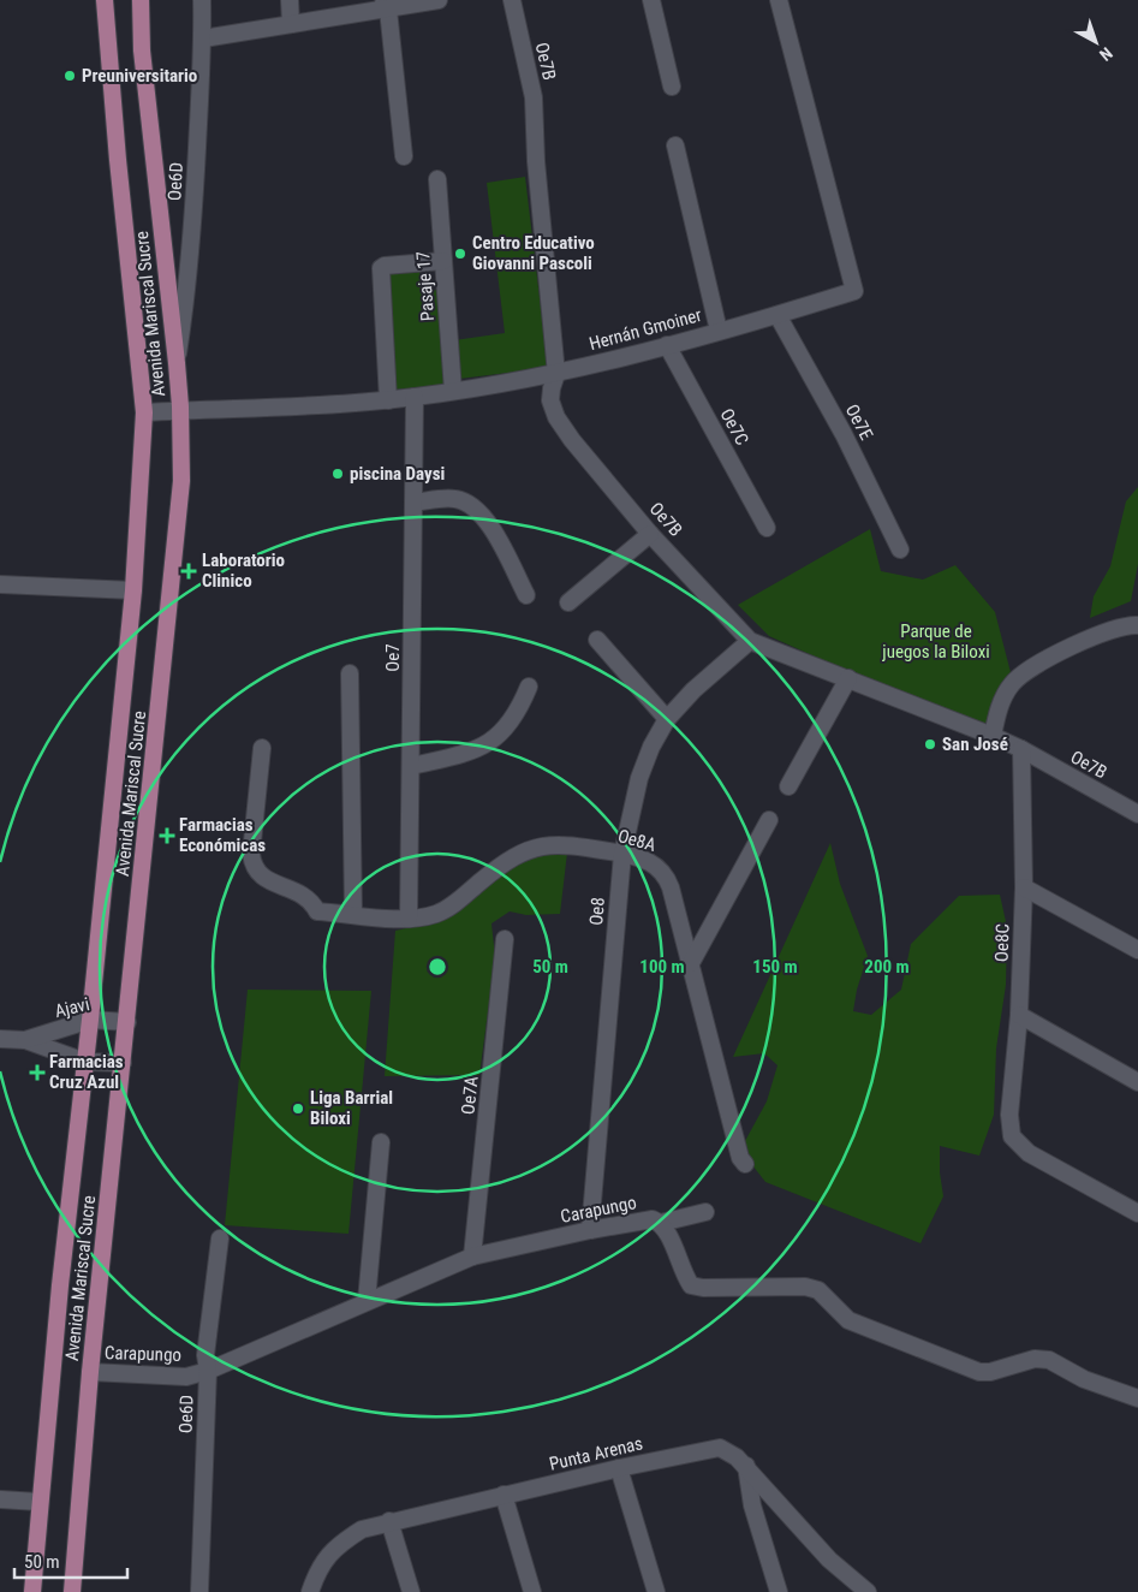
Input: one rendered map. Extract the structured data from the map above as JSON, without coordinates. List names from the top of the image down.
{
  "streets": {
    "main road": ["Avenida Mariscal Sucre"],
    "street": [
      "Oe7B",
      "Oe6D",
      "Pasaje 17",
      "Hernán Gmoiner",
      "Oe7E",
      "Oe7C",
      "Oe7",
      "Oe8A",
      "Oe8",
      "Oe8C",
      "Ajavi",
      "Oe7A",
      "Carapungo",
      "Punta Arenas"
    ]
  },
  "crossings": [
    ["Oe7B", "Hernán Gmoiner"],
    ["Oe7B", "Oe8"],
    ["Oe7B", "Oe8C"],
    ["Oe6D", "Avenida Mariscal Sucre"],
    ["Oe6D", "Carapungo"],
    ["Pasaje 17", "Hernán Gmoiner"],
    ["Avenida Mariscal Sucre", "Hernán Gmoiner"],
    ["Avenida Mariscal Sucre", "Ajavi"],
    ["Avenida Mariscal Sucre", "Carapungo"],
    ["Hernán Gmoiner", "Oe7E"],
    ["Hernán Gmoiner", "Oe7C"],
    ["Hernán Gmoiner", "Oe7"],
    ["Oe7", "Oe8A"],
    ["Oe8A", "Oe8"],
    ["Oe8", "Carapungo"],
    ["Oe7A", "Carapungo"]
  ],
  "parks": ["Parque de juegos la Biloxi"],
  "places": {
    "other": [
      "Preuniversitario",
      "Centro Educativo Giovanni Pascoli",
      "piscina Daysi",
      "San José",
      "Liga Barrial Biloxi"
    ],
    "health": ["Laboratorio Clinico", "Farmacias Económicas", "Farmacias Cruz Azul"]
  },
  "scale_bar": "50 m",
  "north": "bottom right",
  "rings": [
    "50 m",
    "100 m",
    "150 m",
    "200 m"
  ]
}
